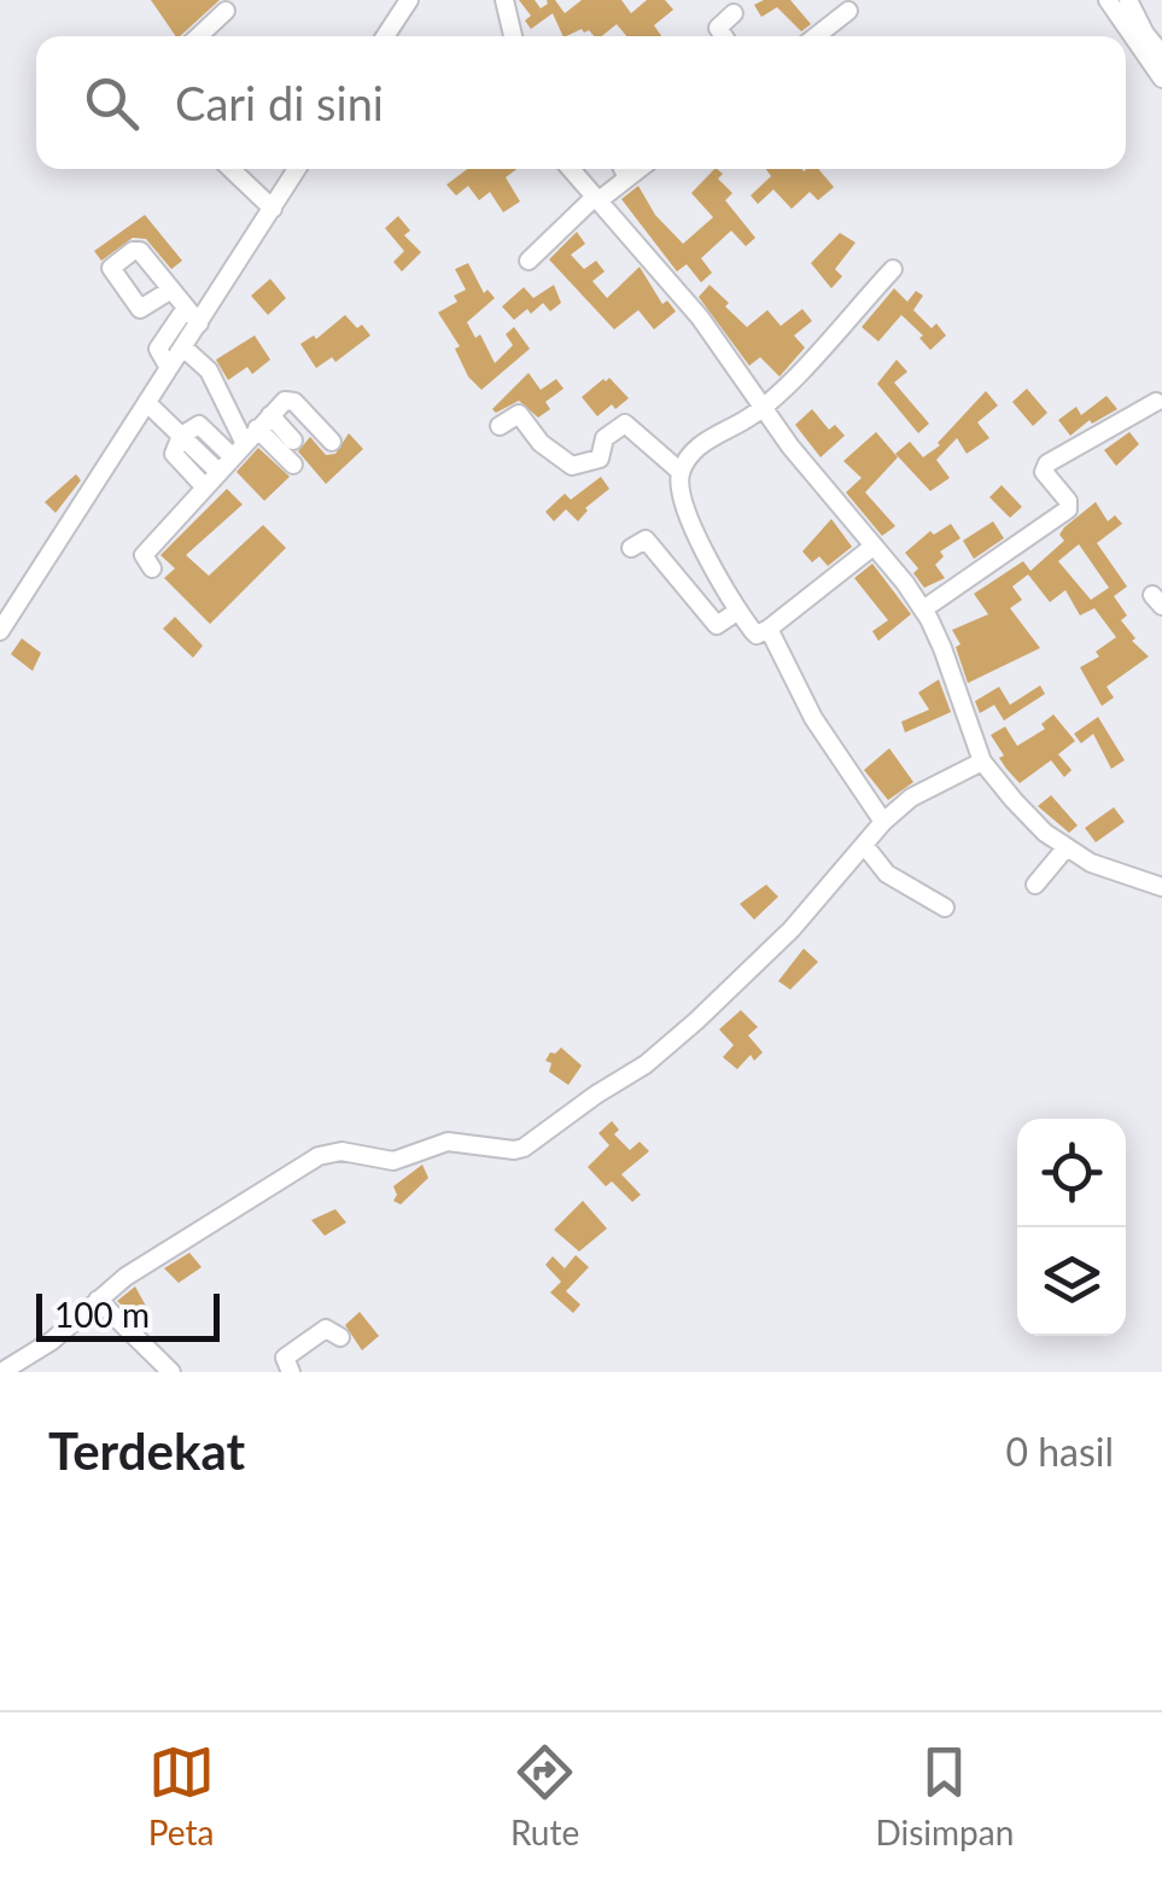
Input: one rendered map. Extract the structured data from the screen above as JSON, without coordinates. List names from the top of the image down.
{
  "scale_bar": "100 m",
  "page": {
    "search": "Cari di sini",
    "scale": "100 m",
    "heading": ["Terdekat", "0 hasil"],
    "nav": ["Peta", "Rute", "Disimpan"]
  }
}
